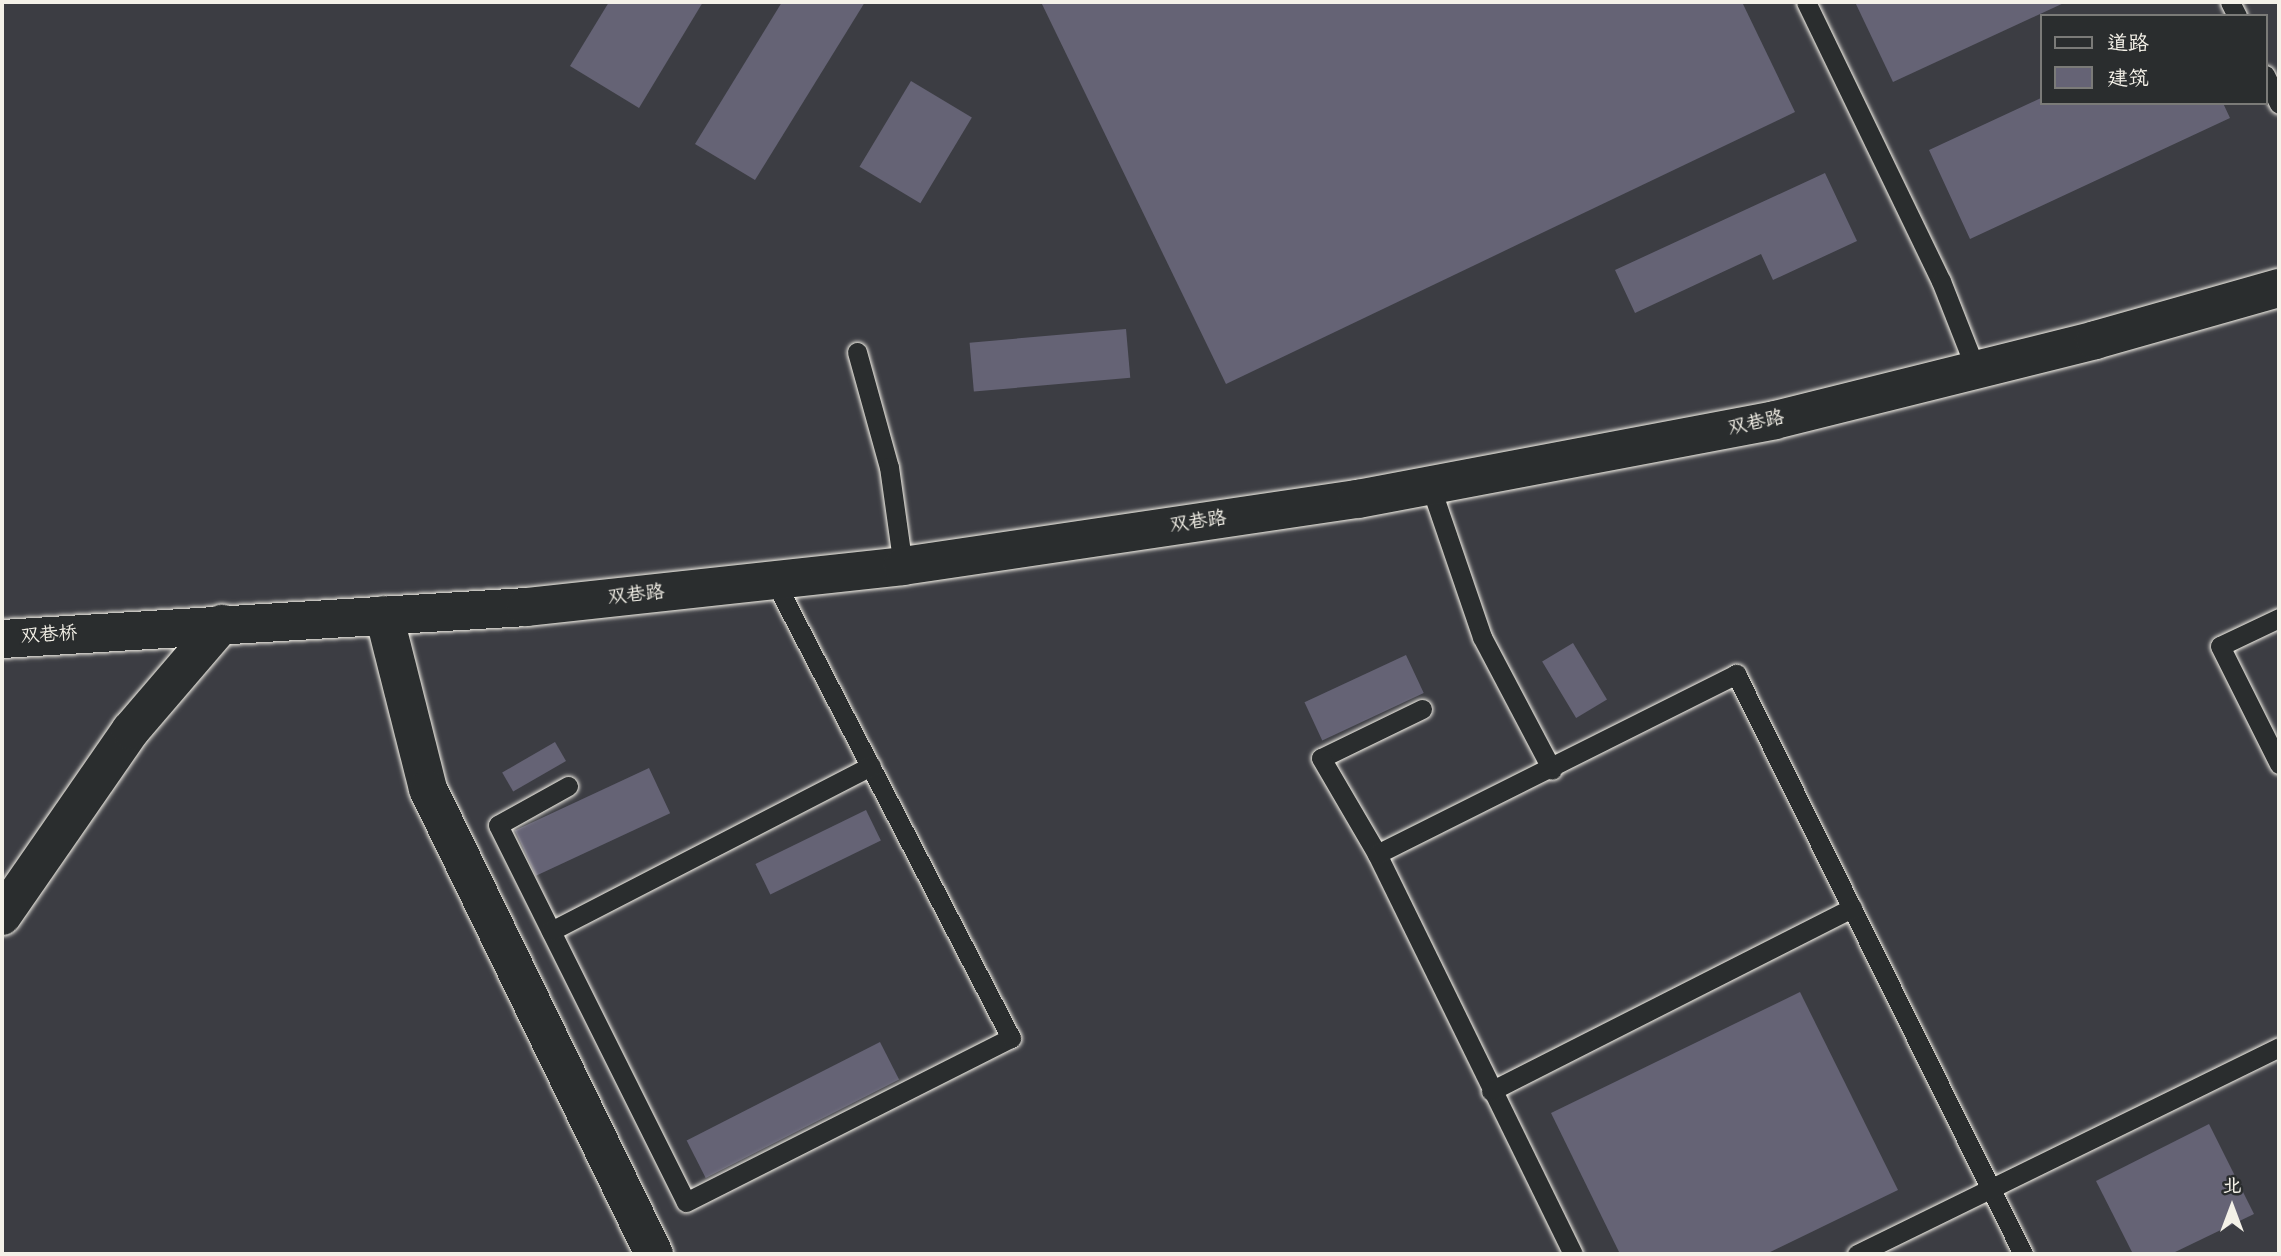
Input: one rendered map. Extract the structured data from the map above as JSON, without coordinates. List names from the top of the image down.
{
  "streets": {
    "main road": ["双巷路", "双巷桥"]
  },
  "crossings": [
    ["双巷路", "双巷桥"]
  ],
  "legend": ["道路", "建筑"],
  "north": "top"
}
